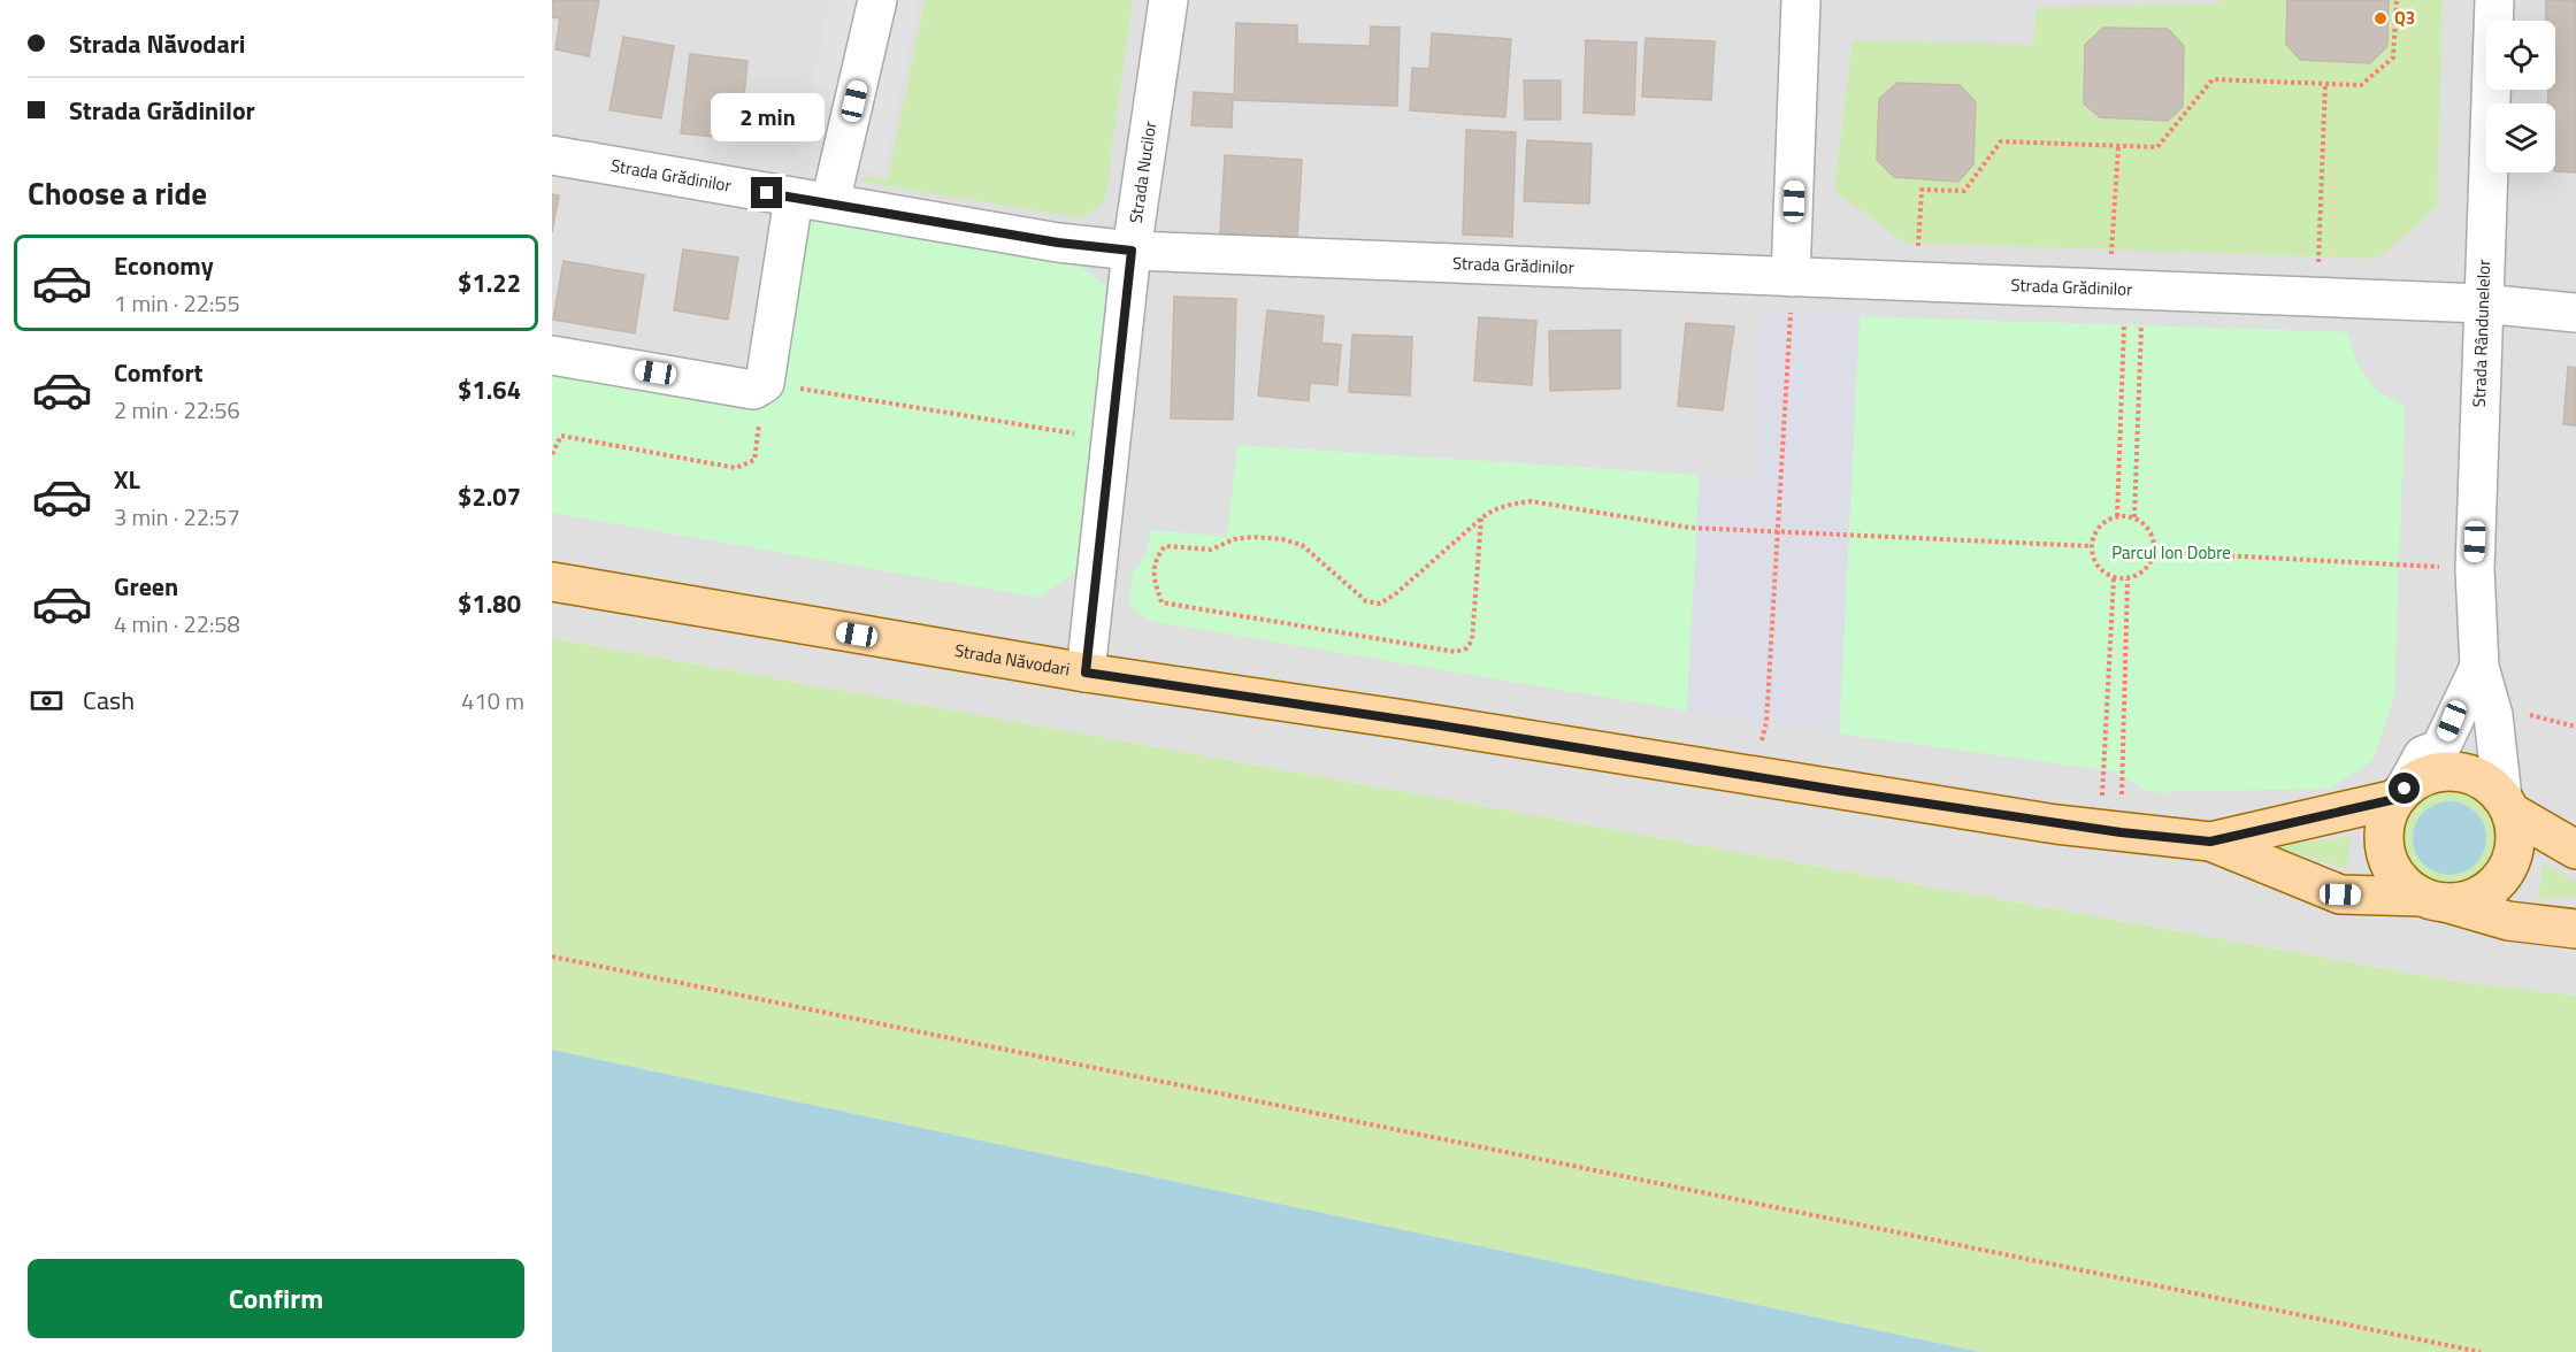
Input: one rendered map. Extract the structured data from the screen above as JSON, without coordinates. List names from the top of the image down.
{
  "streets": {
    "main road": ["Strada Năvodari"],
    "street": ["Strada Nucilor", "Strada Grădinilor", "Strada Rândunelelor"]
  },
  "crossings": [
    ["Strada Nucilor", "Strada Grădinilor"],
    ["Strada Nucilor", "Strada Năvodari"],
    ["Strada Grădinilor", "Strada Rândunelelor"],
    ["Strada Rândunelelor", "Strada Năvodari"]
  ],
  "parks": ["Parcul Ion Dobre"],
  "places": ["Q3"],
  "page": {
    "banner": ["Strada Năvodari", "Strada Grădinilor"],
    "bubble": "2 min",
    "heading": "Choose a ride",
    "list": [
      {
        "name": "Economy",
        "note": "1 min · 22:55",
        "value": "$1.22"
      },
      {
        "name": "Comfort",
        "note": "2 min · 22:56",
        "value": "$1.64"
      },
      {
        "name": "XL",
        "note": "3 min · 22:57",
        "value": "$2.07"
      },
      {
        "name": "Green",
        "note": "4 min · 22:58",
        "value": "$1.80"
      }
    ],
    "pay": ["Cash", "410 m"],
    "buttons": "Confirm"
  }
}
